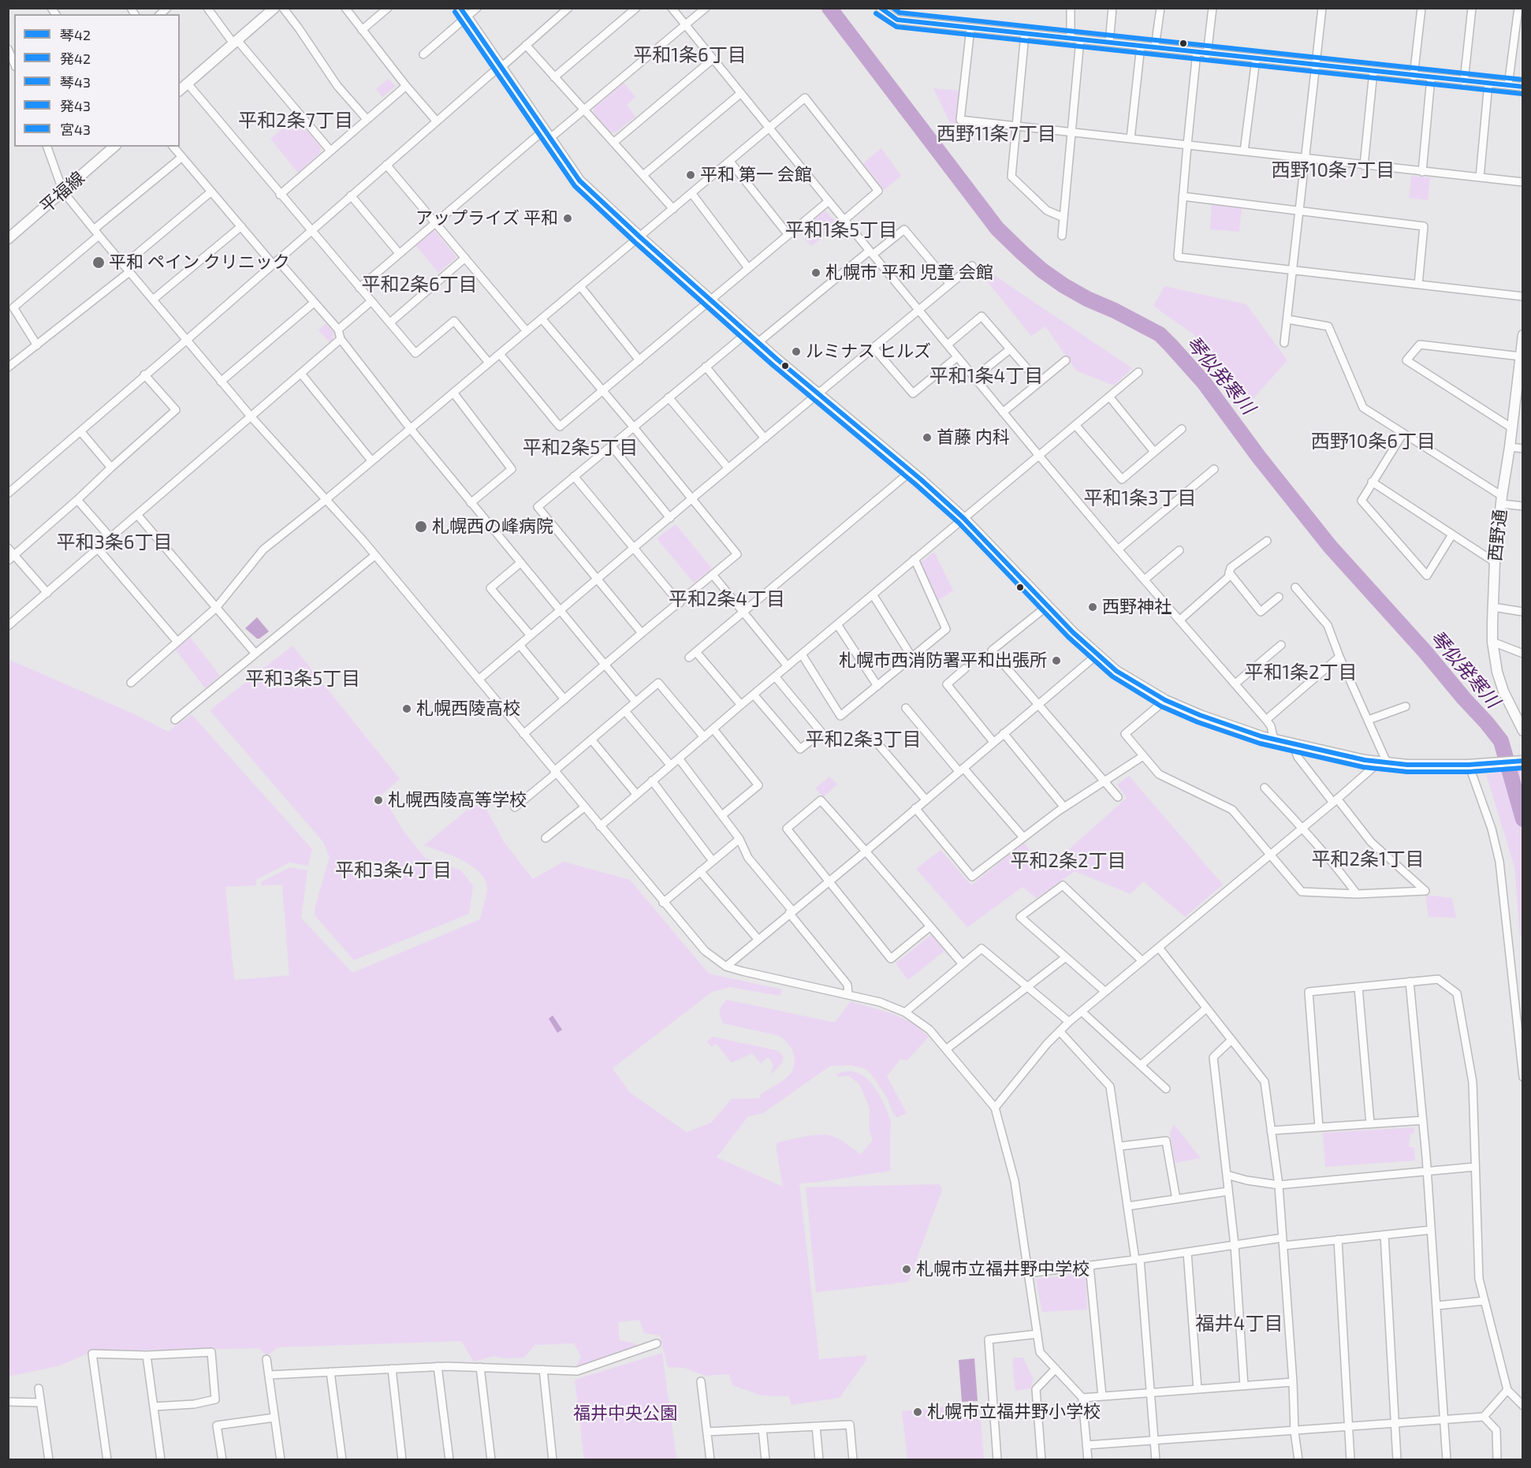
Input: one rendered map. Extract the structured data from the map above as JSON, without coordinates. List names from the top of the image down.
{
  "streets": {
    "street": ["平福線", "西野通"]
  },
  "districts": [
    "平和1条6丁目",
    "平和2条7丁目",
    "西野11条7丁目",
    "西野10条7丁目",
    "平和1条5丁目",
    "平和2条6丁目",
    "平和1条4丁目",
    "西野10条6丁目",
    "平和2条5丁目",
    "平和1条3丁目",
    "平和3条6丁目",
    "平和2条4丁目",
    "平和1条2丁目",
    "平和3条5丁目",
    "平和2条3丁目",
    "平和2条1丁目",
    "平和2条2丁目",
    "平和3条4丁目",
    "福井4丁目"
  ],
  "water": ["琴似発寒川"],
  "parks": ["福井中央公園"],
  "places": [
    "平和 第一 会館",
    "アップライズ 平和",
    "平和 ペイン クリニック",
    "札幌市 平和 児童 会館",
    "ルミナス ヒルズ",
    "首藤 内科",
    "札幌西の峰病院",
    "西野神社",
    "札幌市西消防署平和出張所",
    "札幌西陵高校",
    "札幌西陵高等学校",
    "札幌市立福井野中学校",
    "札幌市立福井野小学校"
  ],
  "lines": [
    "transit line 琴42",
    "transit line 琴43",
    "transit line 宮43",
    "transit line 発42",
    "transit line 発43"
  ],
  "legend": [
    "琴42",
    "発42",
    "琴43",
    "発43",
    "宮43"
  ]
}
